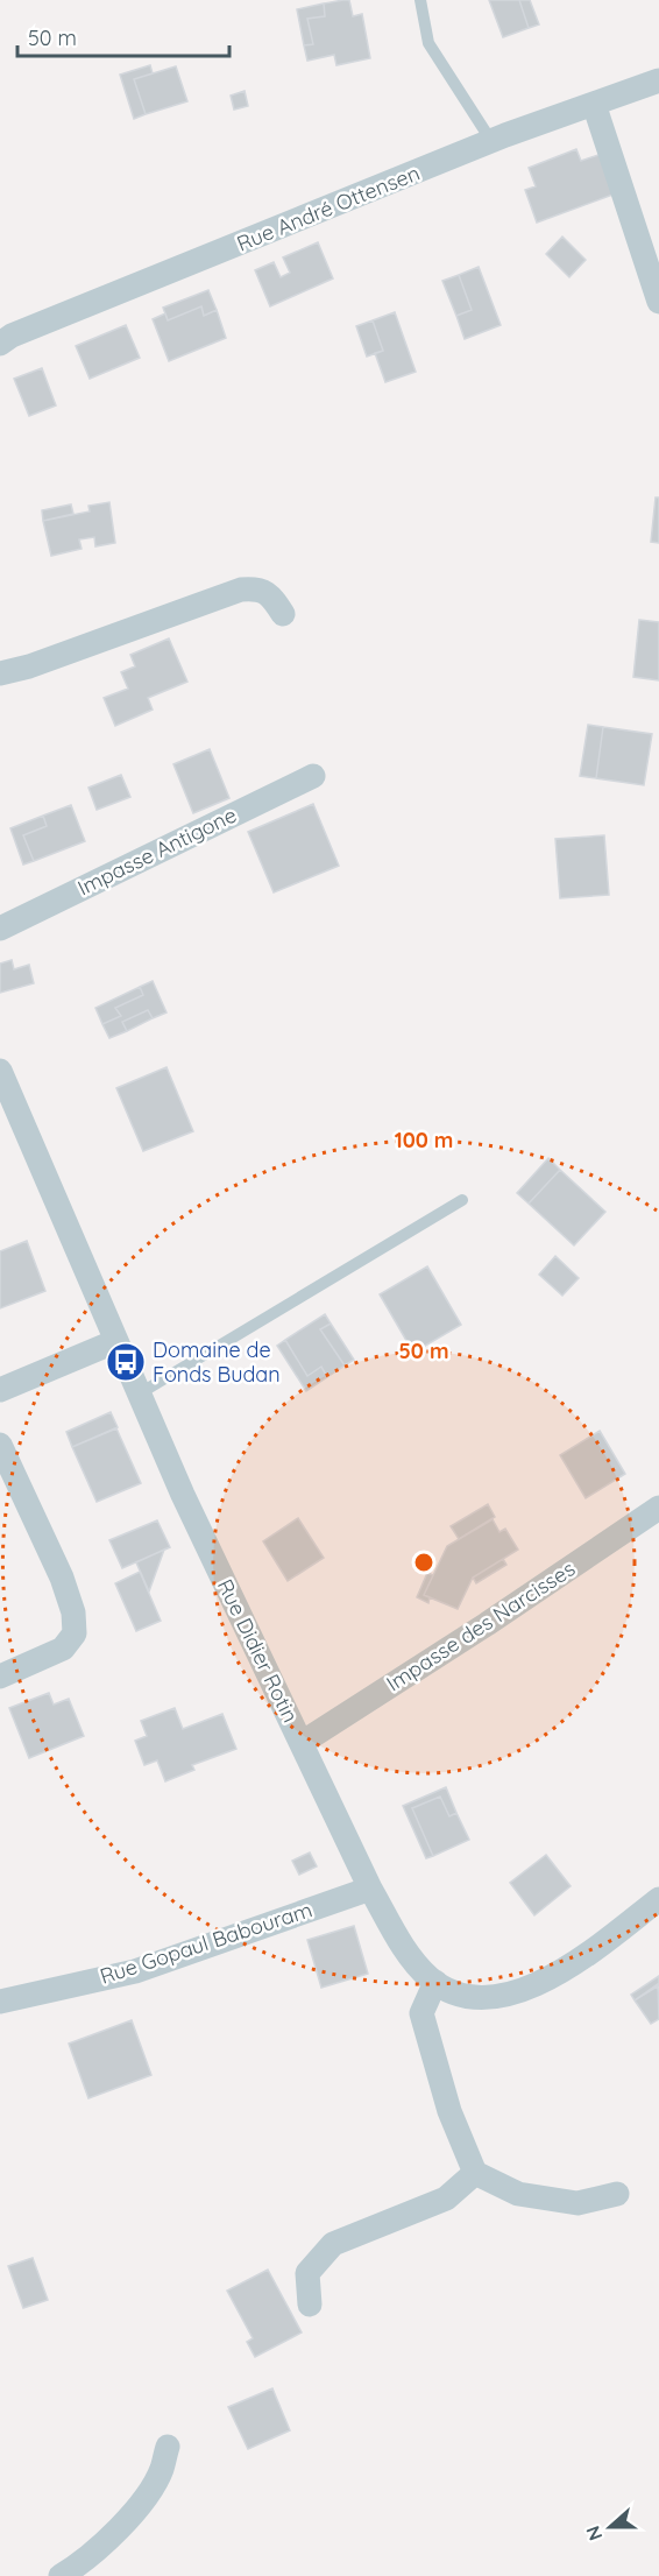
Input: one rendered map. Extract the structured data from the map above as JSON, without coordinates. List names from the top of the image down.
{
  "streets": {
    "street": [
      "Rue André Ottensen",
      "Impasse Antigone",
      "Impasse des Narcisses",
      "Rue Didier Rotin",
      "Rue Gopaul Babouram"
    ]
  },
  "crossings": [
    ["Impasse des Narcisses", "Rue Didier Rotin"],
    ["Rue Didier Rotin", "Rue Gopaul Babouram"]
  ],
  "places": {
    "bus stop": ["Domaine de Fonds Budan"]
  },
  "scale_bar": "50 m",
  "north": "left",
  "rings": ["100 m", "50 m"]
}
